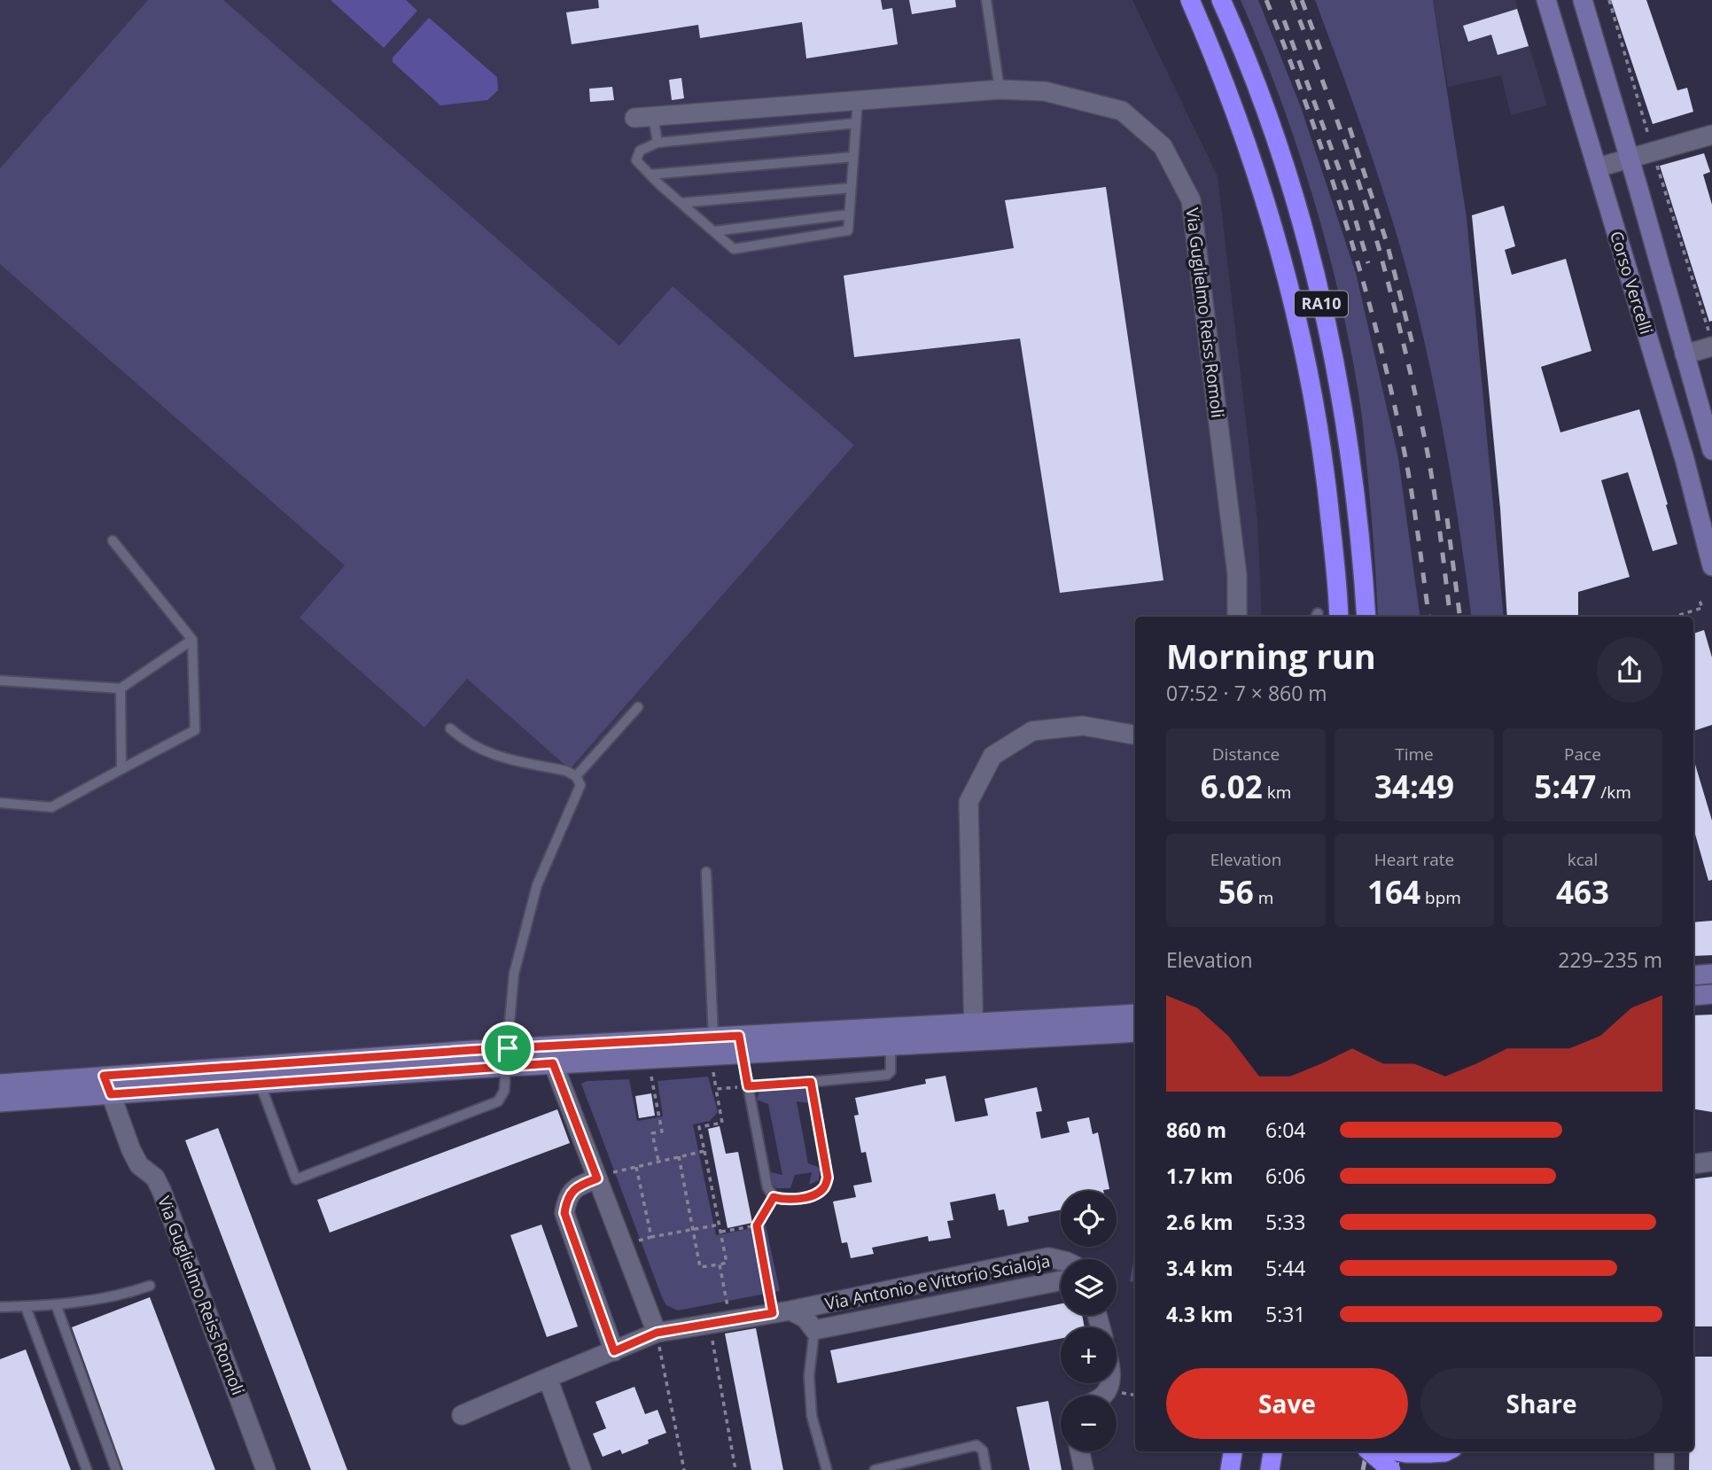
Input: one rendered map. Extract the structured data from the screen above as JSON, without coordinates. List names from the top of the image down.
{
  "streets": {
    "highway": ["RA10"],
    "main road": ["Corso Vercelli"],
    "street": ["Via Guglielmo Reiss Romoli", "Via Antonio e Vittorio Scialoja"]
  },
  "page": {
    "heading": ["Morning run", "07:52 · 7 × 860 m"],
    "stats": [
      ["Distance", "6.02 km"],
      ["Time", "34:49"],
      ["Pace", "5:47 /km"],
      ["Elevation", "56 m"],
      ["Heart rate", "164 bpm"],
      ["kcal", "463"]
    ],
    "chart": ["Elevation", "229–235 m"],
    "list": [
      {
        "name": "860 m",
        "note": "6:04"
      },
      {
        "name": "1.7 km",
        "note": "6:06"
      },
      {
        "name": "2.6 km",
        "note": "5:33"
      },
      {
        "name": "3.4 km",
        "note": "5:44"
      },
      {
        "name": "4.3 km",
        "note": "5:31"
      }
    ],
    "map_buttons": ["+", "−"],
    "buttons": ["Save", "Share"]
  }
}
